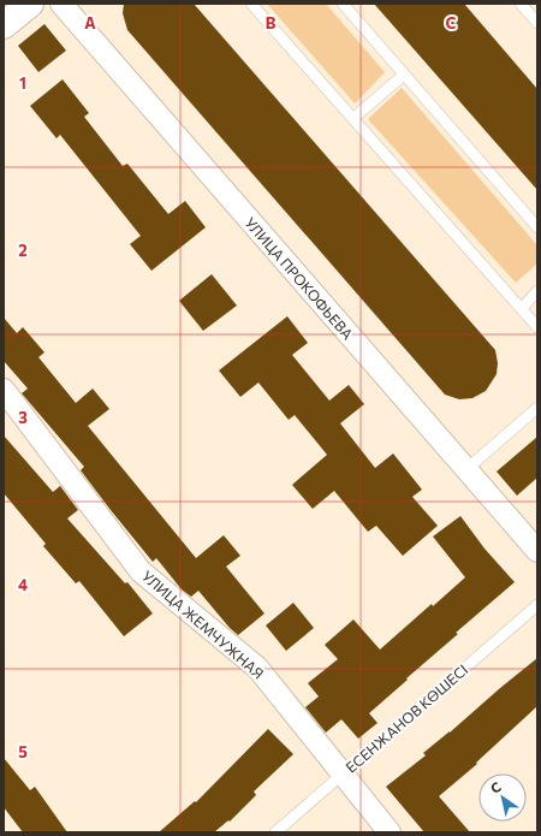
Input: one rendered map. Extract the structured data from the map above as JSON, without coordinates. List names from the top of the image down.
{
  "streets": {
    "street": ["УЛИЦА ПРОКОФЬЕВА", "УЛИЦА ЖЕМЧУЖНАЯ"],
    "lane": ["ЕСЕНЖАНОВ КӨШЕСІ"]
  },
  "crossings": [
    ["УЛИЦА ЖЕМЧУЖНАЯ", "ЕСЕНЖАНОВ КӨШЕСІ"]
  ],
  "north": "top left",
  "grid": {
    "columns": ["A", "B", "C"],
    "rows": [
      "1",
      "2",
      "3",
      "4",
      "5"
    ]
  }
}
